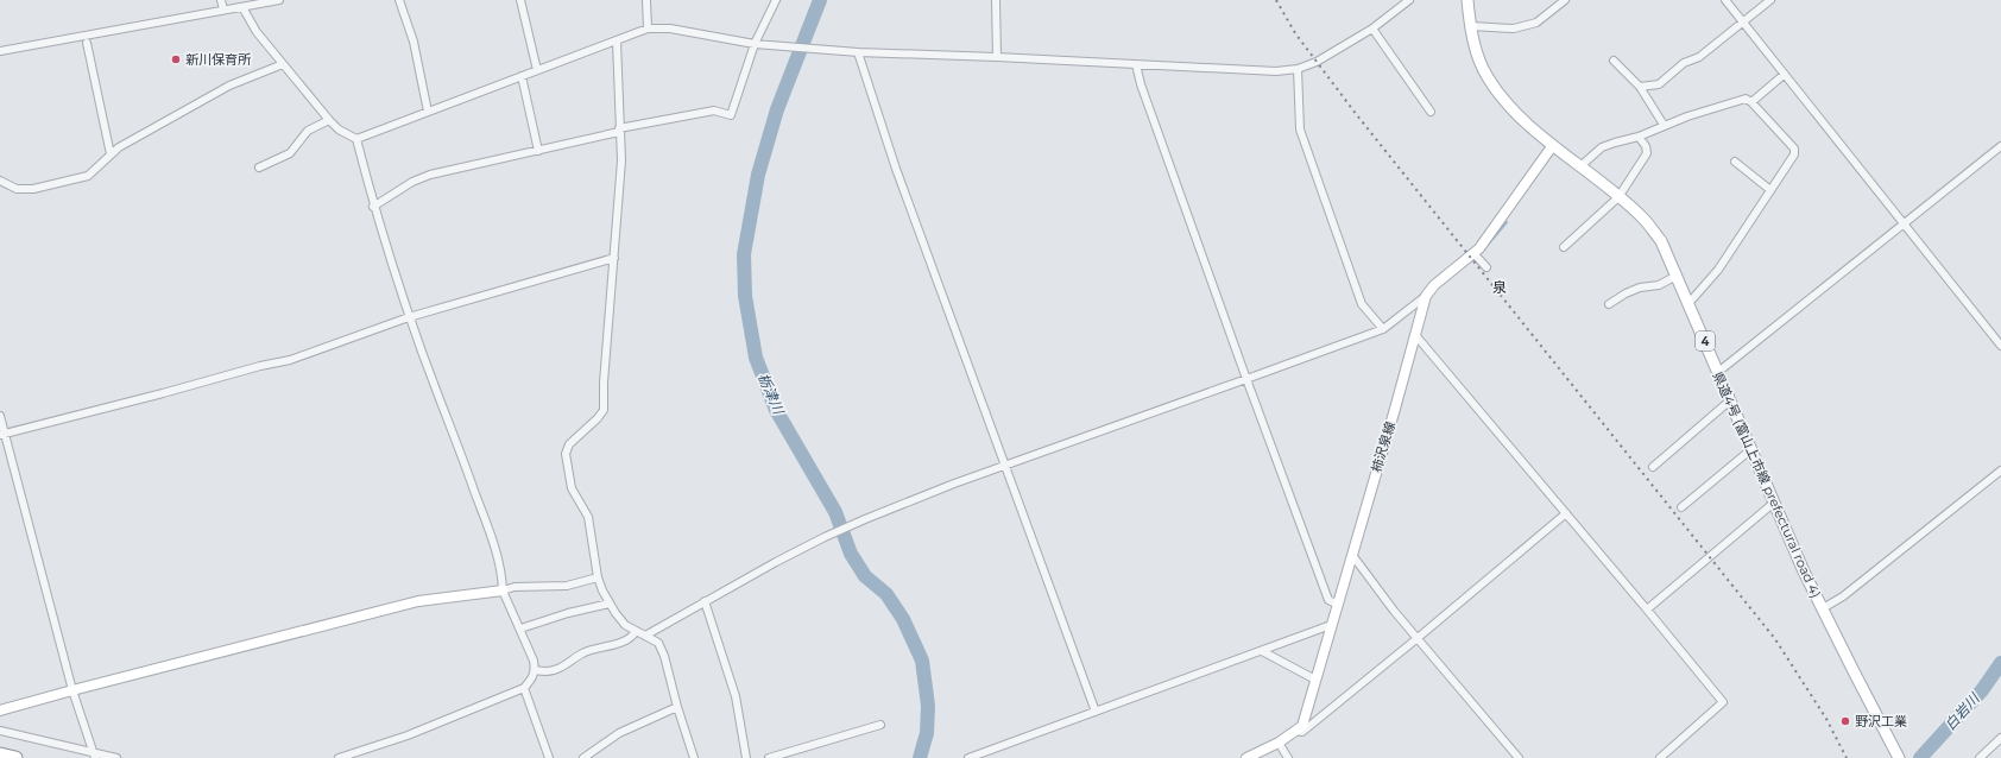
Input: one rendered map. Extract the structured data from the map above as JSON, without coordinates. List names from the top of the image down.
{
  "streets": {
    "main road": ["4", "柿沢泉線", "県道4号 (富山上市線 prefectural road 4)"]
  },
  "crossings": [
    ["柿沢泉線", "県道4号 (富山上市線 prefectural road 4)"]
  ],
  "districts": ["泉"],
  "water": ["栃津川", "白岩川"],
  "places": ["新川保育所", "野沢工業"]
}
